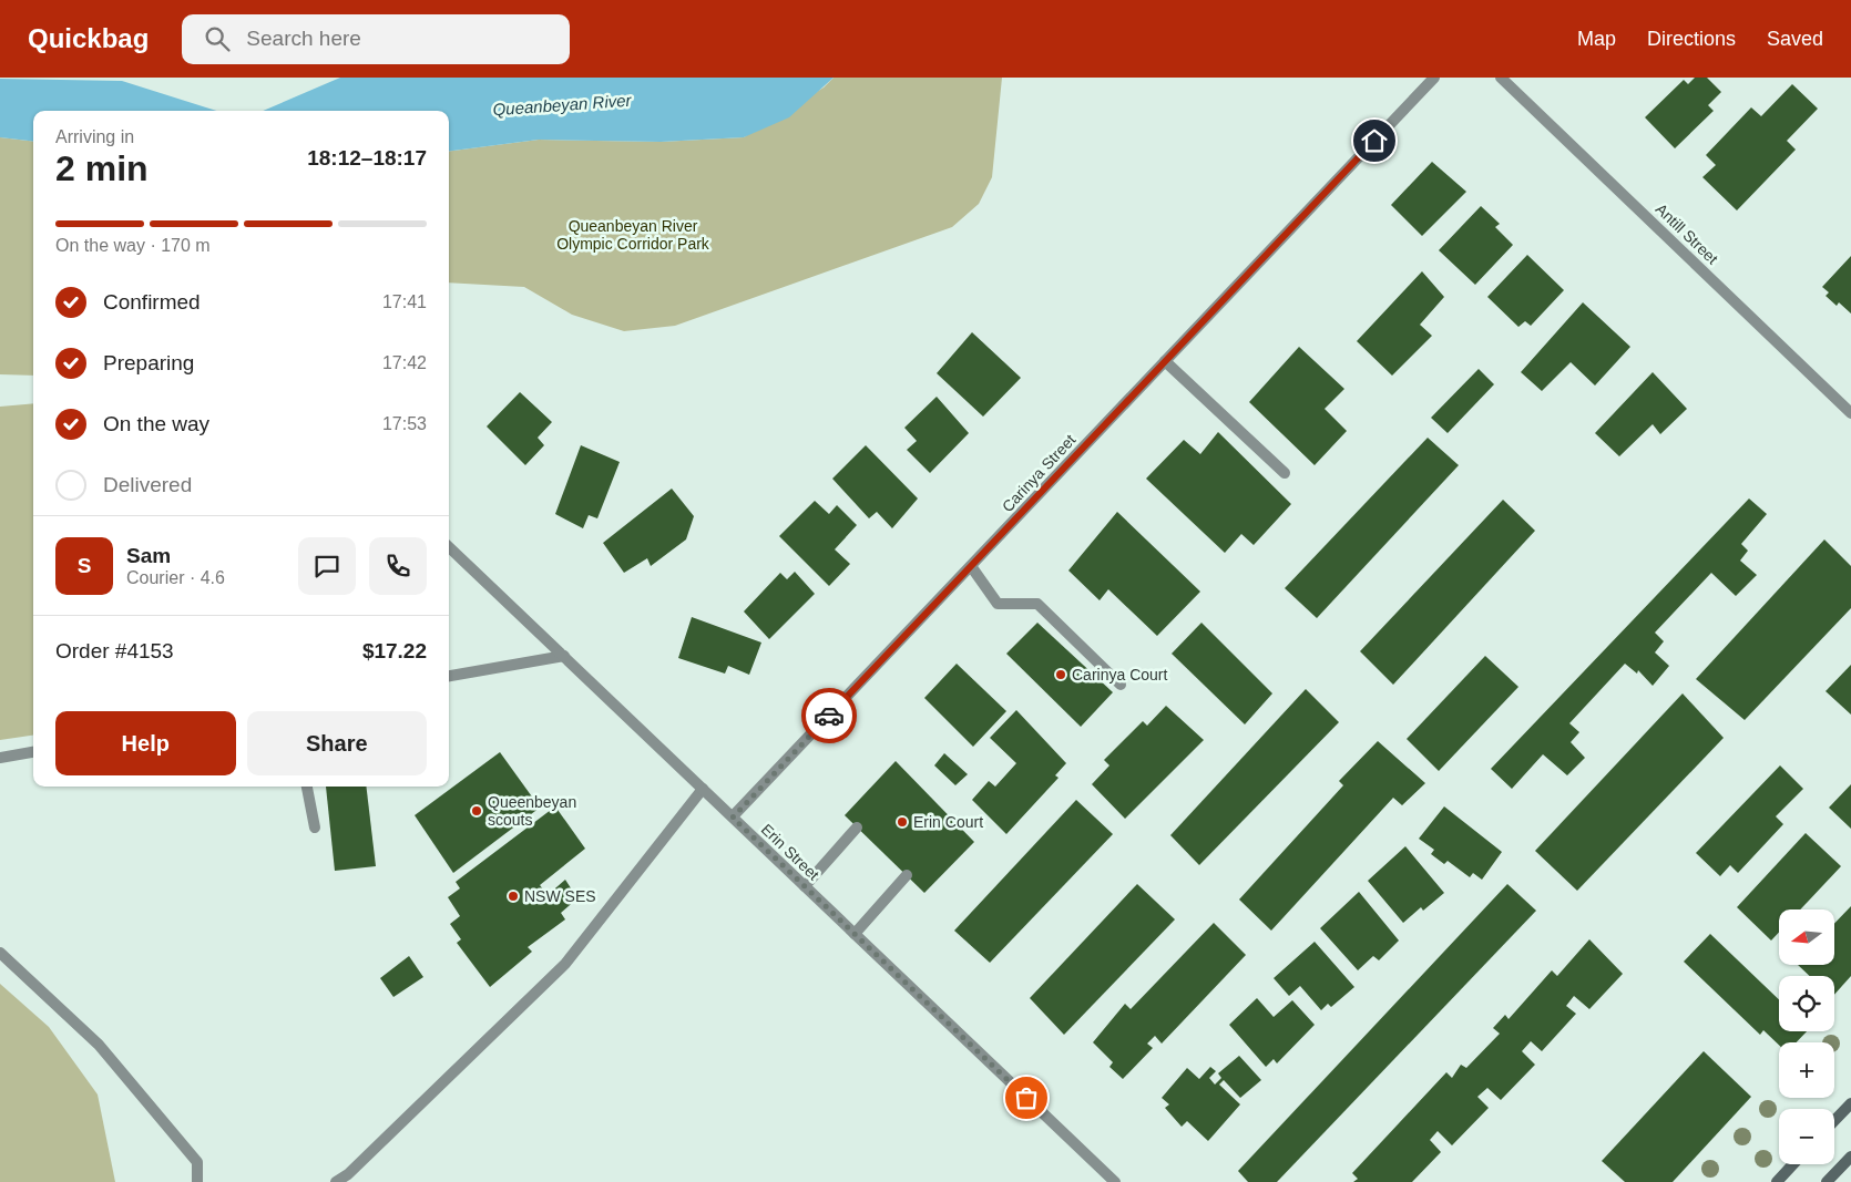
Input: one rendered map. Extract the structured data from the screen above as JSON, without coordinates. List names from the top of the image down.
{
  "streets": {
    "street": ["Antill Street", "Carinya Street", "Erin Street"]
  },
  "crossings": [
    ["Carinya Street", "Erin Street"]
  ],
  "water": ["Queanbeyan River"],
  "parks": ["Queanbeyan River Olympic Corridor Park"],
  "places": [
    "Carinya Court",
    "Queenbeyan scouts",
    "Erin Court",
    "NSW SES"
  ],
  "north": "left",
  "page": {
    "header": "Quickbag",
    "search": "Search here",
    "nav": ["Map", "Directions", "Saved"],
    "heading": ["2 min", "Arriving in", "18:12–18:17"],
    "panel": [
      "Sam",
      "Courier · 4.6",
      "Order #4153",
      "$17.22"
    ],
    "bar": "On the way · 170 m",
    "list": [
      ["Confirmed", "17:41"],
      ["Preparing", "17:42"],
      ["On the way", "17:53"],
      "Delivered"
    ],
    "round": "S",
    "buttons": ["Help", "Share"],
    "map_buttons": ["+", "−"]
  }
}
